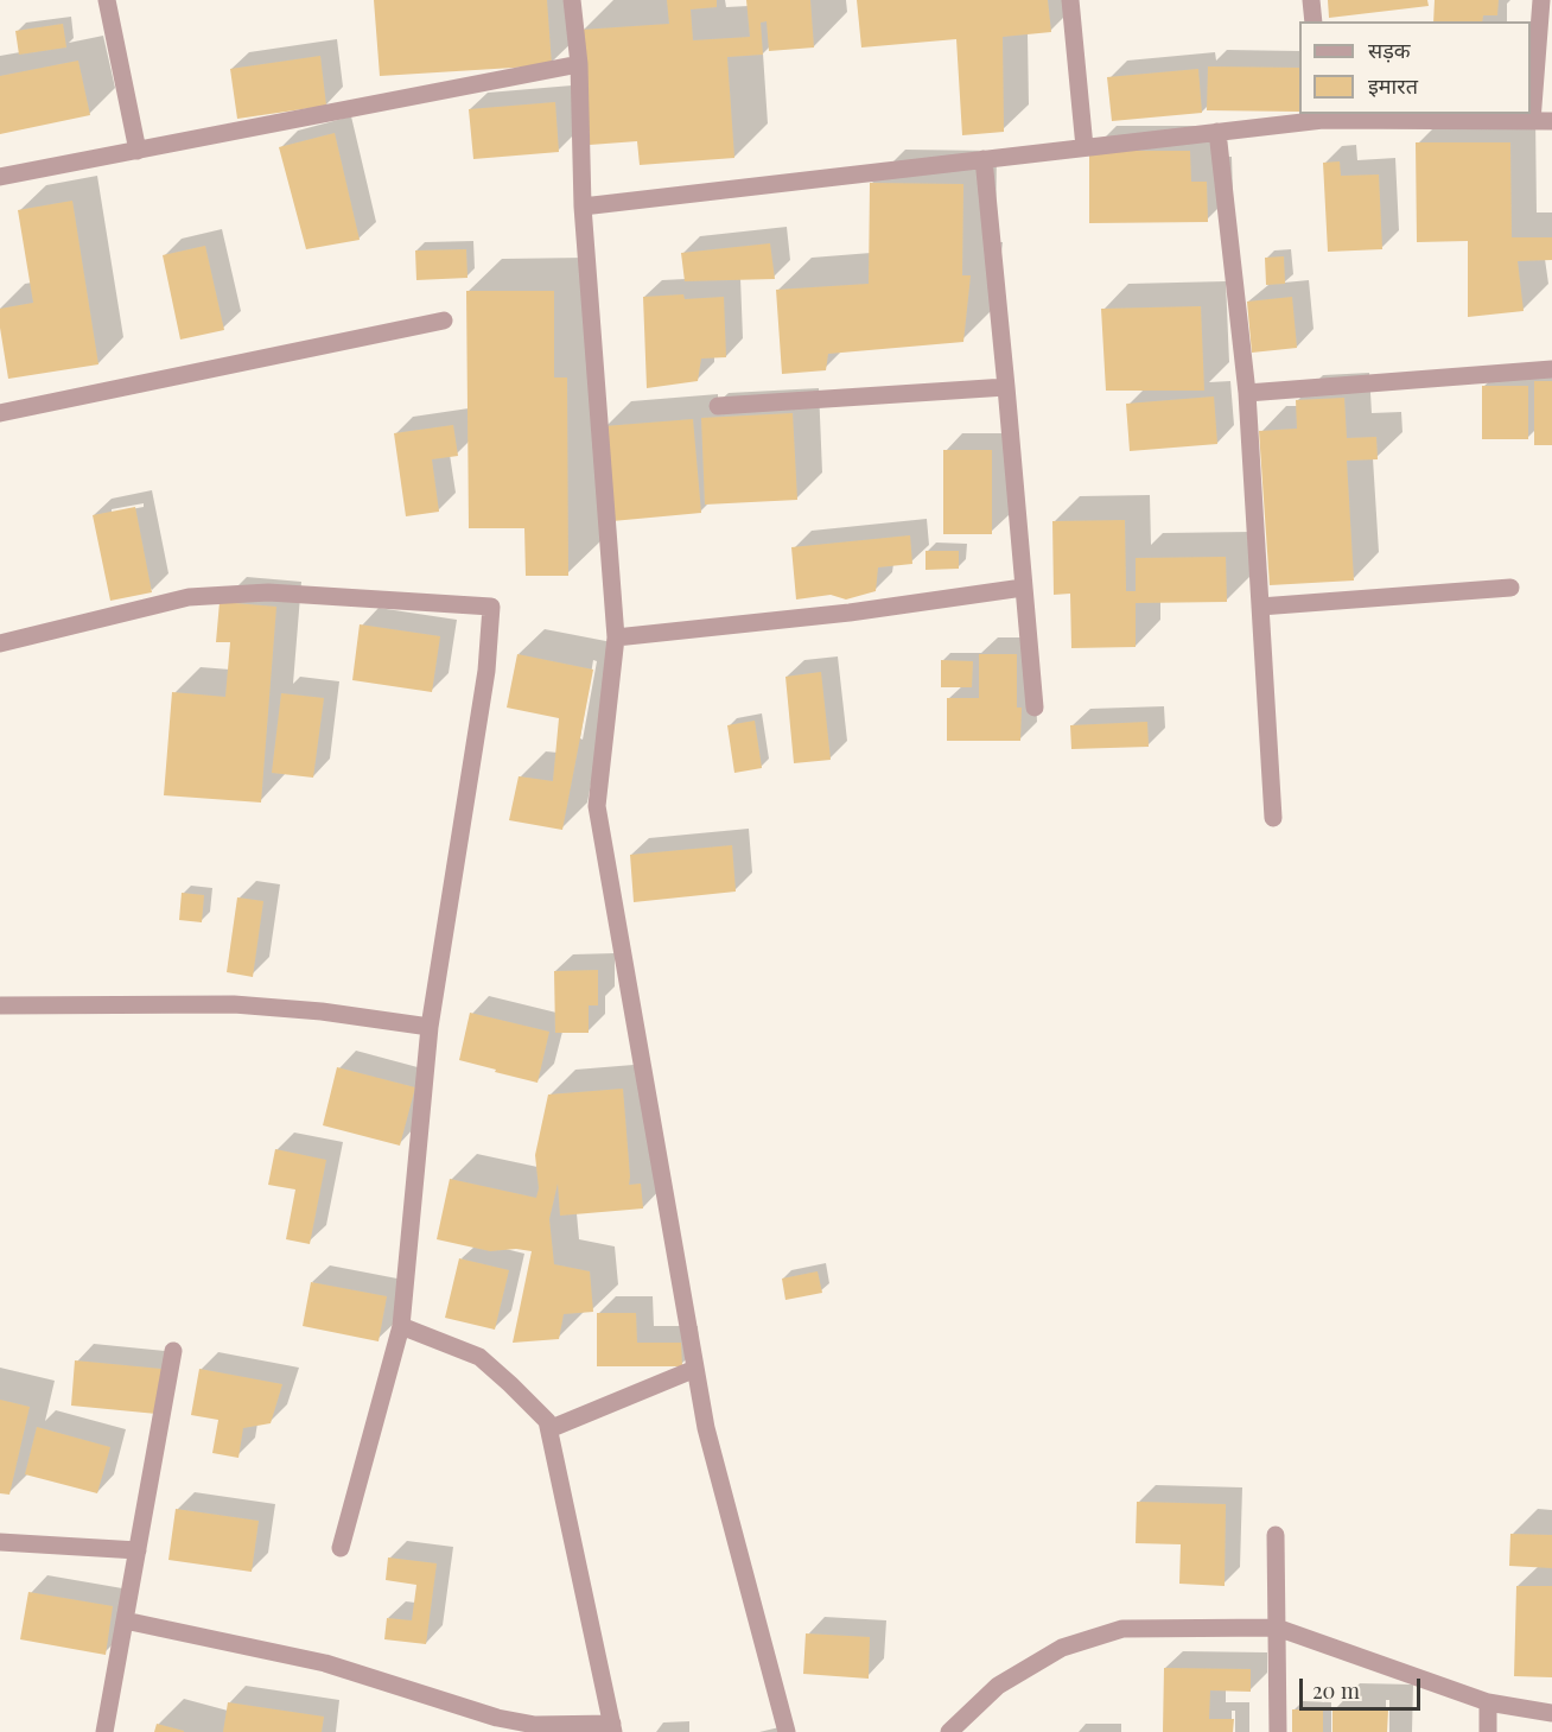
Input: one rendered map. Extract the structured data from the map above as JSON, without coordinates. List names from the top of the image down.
{
  "legend": ["सड़क", "इमारत"],
  "scale_bar": "20 m"
}
